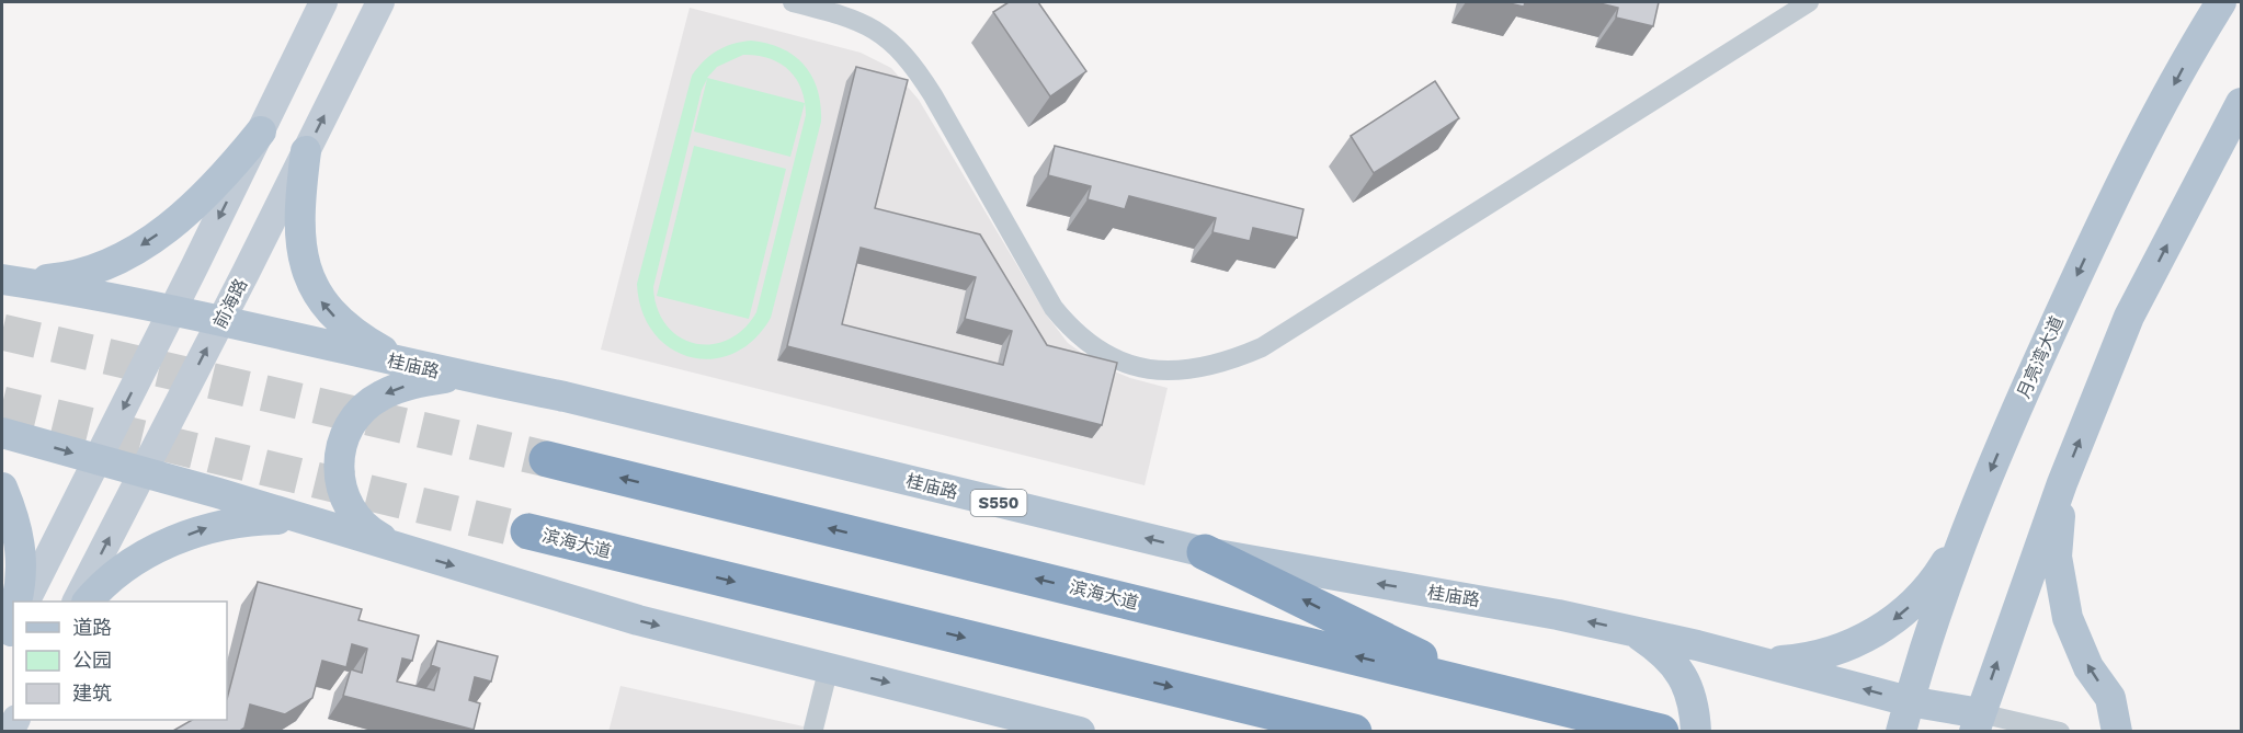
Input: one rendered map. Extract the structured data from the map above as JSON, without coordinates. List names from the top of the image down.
{
  "streets": {
    "highway": ["滨海大道"],
    "main road": [
      "前海路",
      "月亮湾大道",
      "桂庙路",
      "S550"
    ]
  },
  "crossings": [
    ["前海路", "桂庙路"],
    ["月亮湾大道", "桂庙路"]
  ],
  "legend": ["道路", "公园", "建筑"]
}
